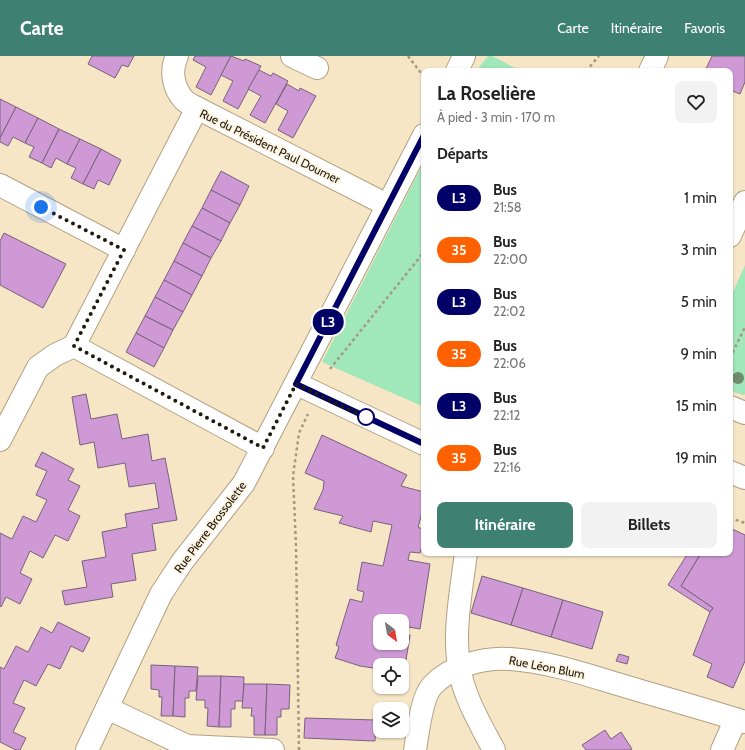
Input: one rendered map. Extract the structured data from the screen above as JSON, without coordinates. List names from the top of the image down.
{
  "streets": {
    "street": ["Rue du Président Paul Doumer", "Rue Pierre Brossolette", "Rue Léon Blum"]
  },
  "crossings": [
    ["Rue du Président Paul Doumer", "Rue Pierre Brossolette"]
  ],
  "lines": ["bus line L3"],
  "north": "bottom right",
  "page": {
    "header": "Carte",
    "nav": ["Carte", "Itinéraire", "Favoris"],
    "on_map": "L3",
    "heading": [
      ["La Roselière", "À pied · 3 min · 170 m"],
      "Départs"
    ],
    "list": [
      {
        "mark": "L3",
        "name": "Bus",
        "note": "21:58",
        "value": "1 min"
      },
      {
        "mark": "35",
        "name": "Bus",
        "note": "22:00",
        "value": "3 min"
      },
      {
        "mark": "L3",
        "name": "Bus",
        "note": "22:02",
        "value": "5 min"
      },
      {
        "mark": "35",
        "name": "Bus",
        "note": "22:06",
        "value": "9 min"
      },
      {
        "mark": "L3",
        "name": "Bus",
        "note": "22:12",
        "value": "15 min"
      },
      {
        "mark": "35",
        "name": "Bus",
        "note": "22:16",
        "value": "19 min"
      }
    ],
    "buttons": ["Itinéraire", "Billets"]
  }
}
